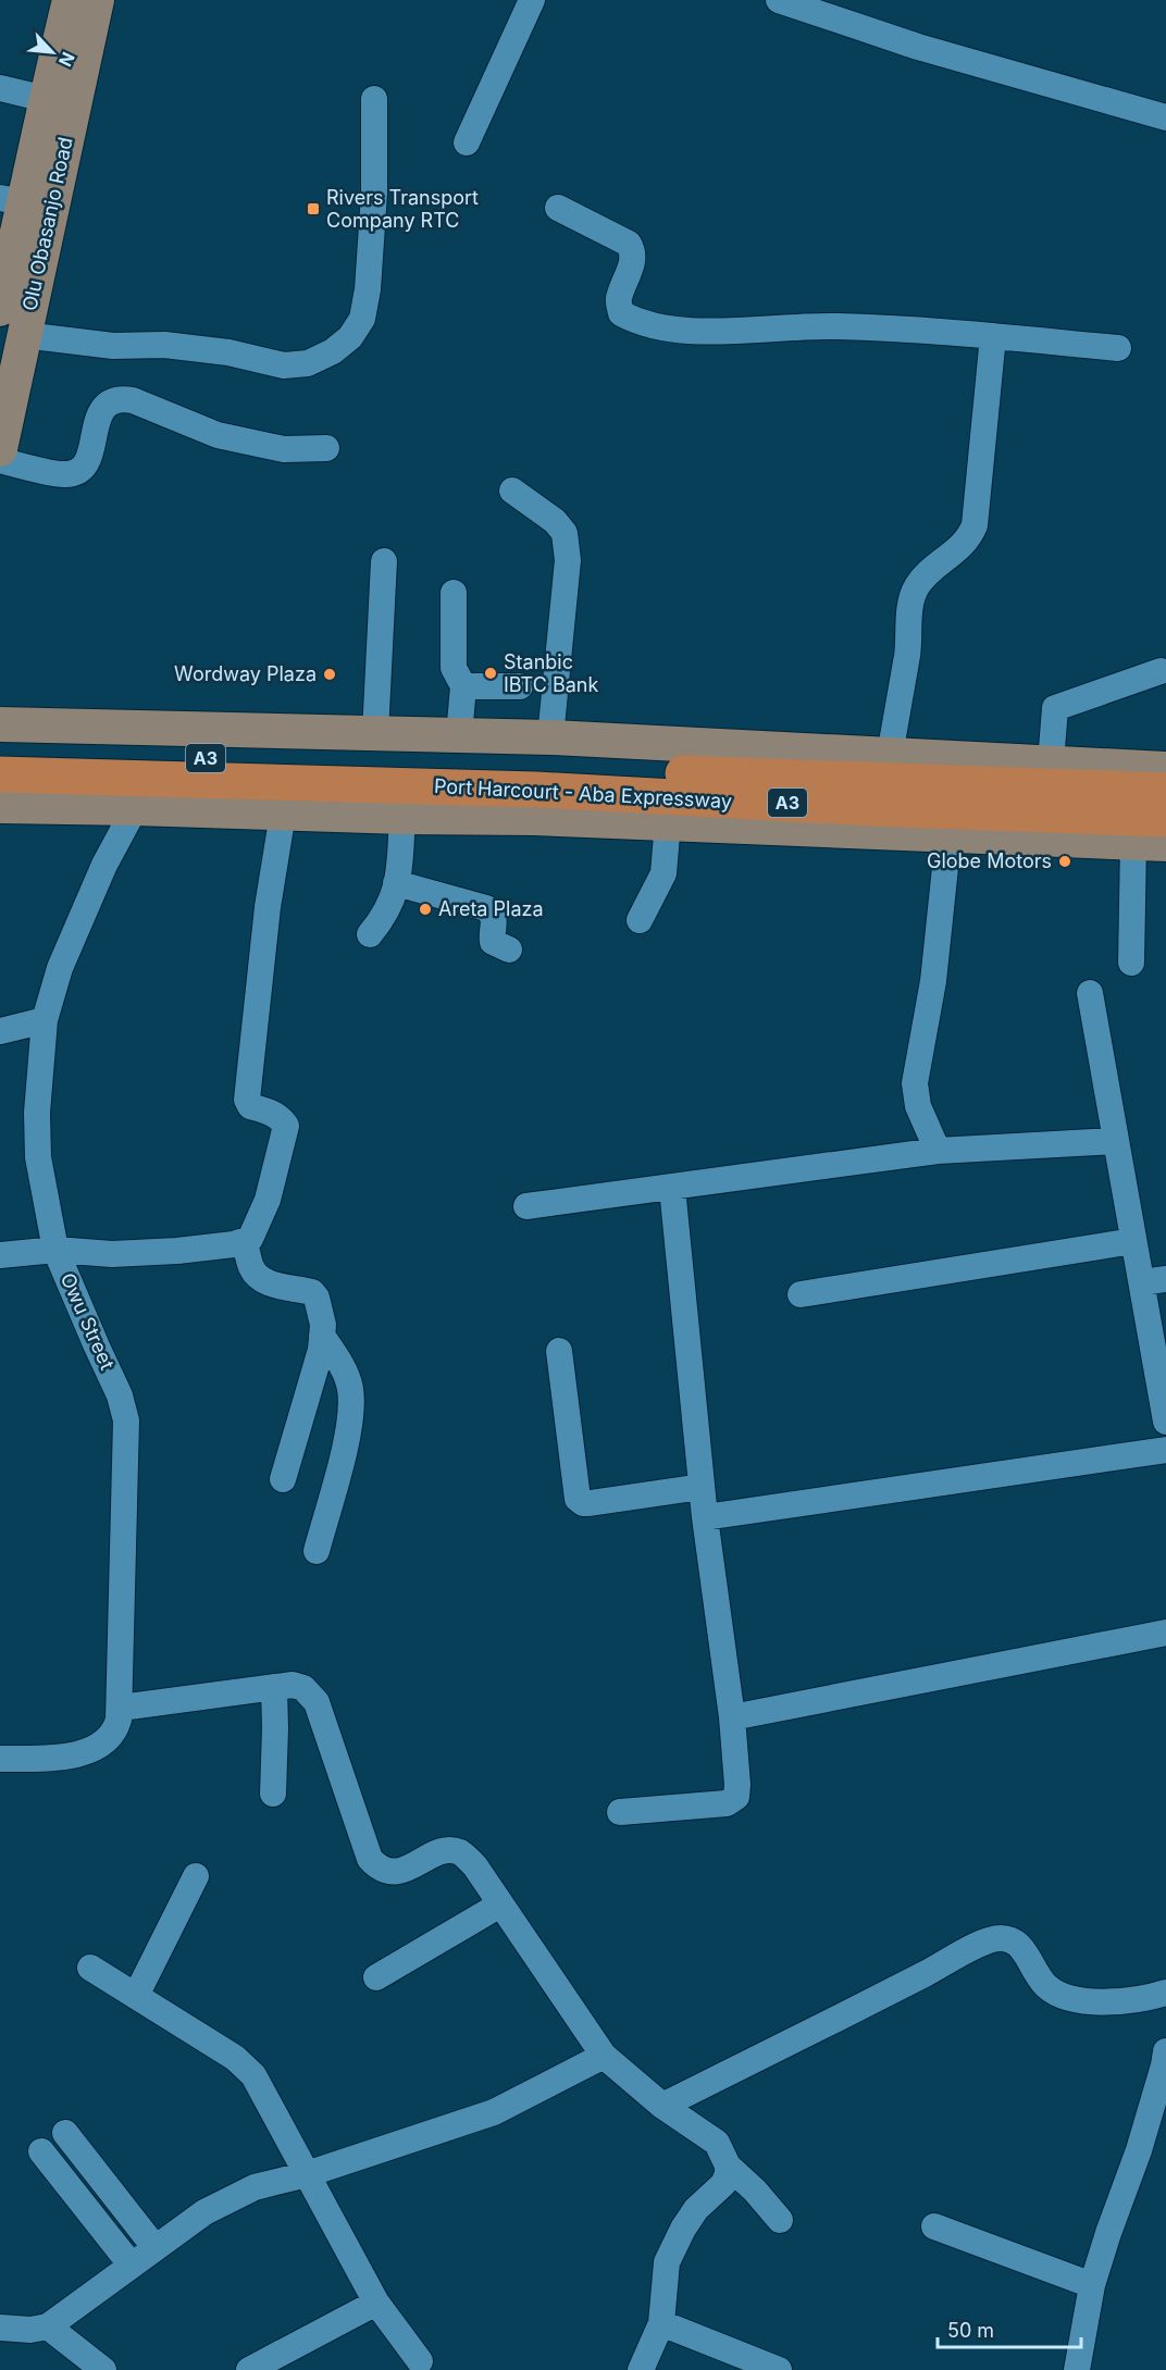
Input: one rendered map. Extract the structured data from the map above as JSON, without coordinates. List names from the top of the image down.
{
  "streets": {
    "highway": ["A3", "Port Harcourt - Aba Expressway"],
    "main road": ["Olu Obasanjo Road"],
    "street": ["Owu Street"]
  },
  "places": {
    "transit": ["Rivers Transport Company RTC"],
    "other": [
      "Stanbic IBTC Bank",
      "Wordway Plaza",
      "Globe Motors",
      "Areta Plaza"
    ]
  },
  "scale_bar": "50 m",
  "north": "bottom right"
}
